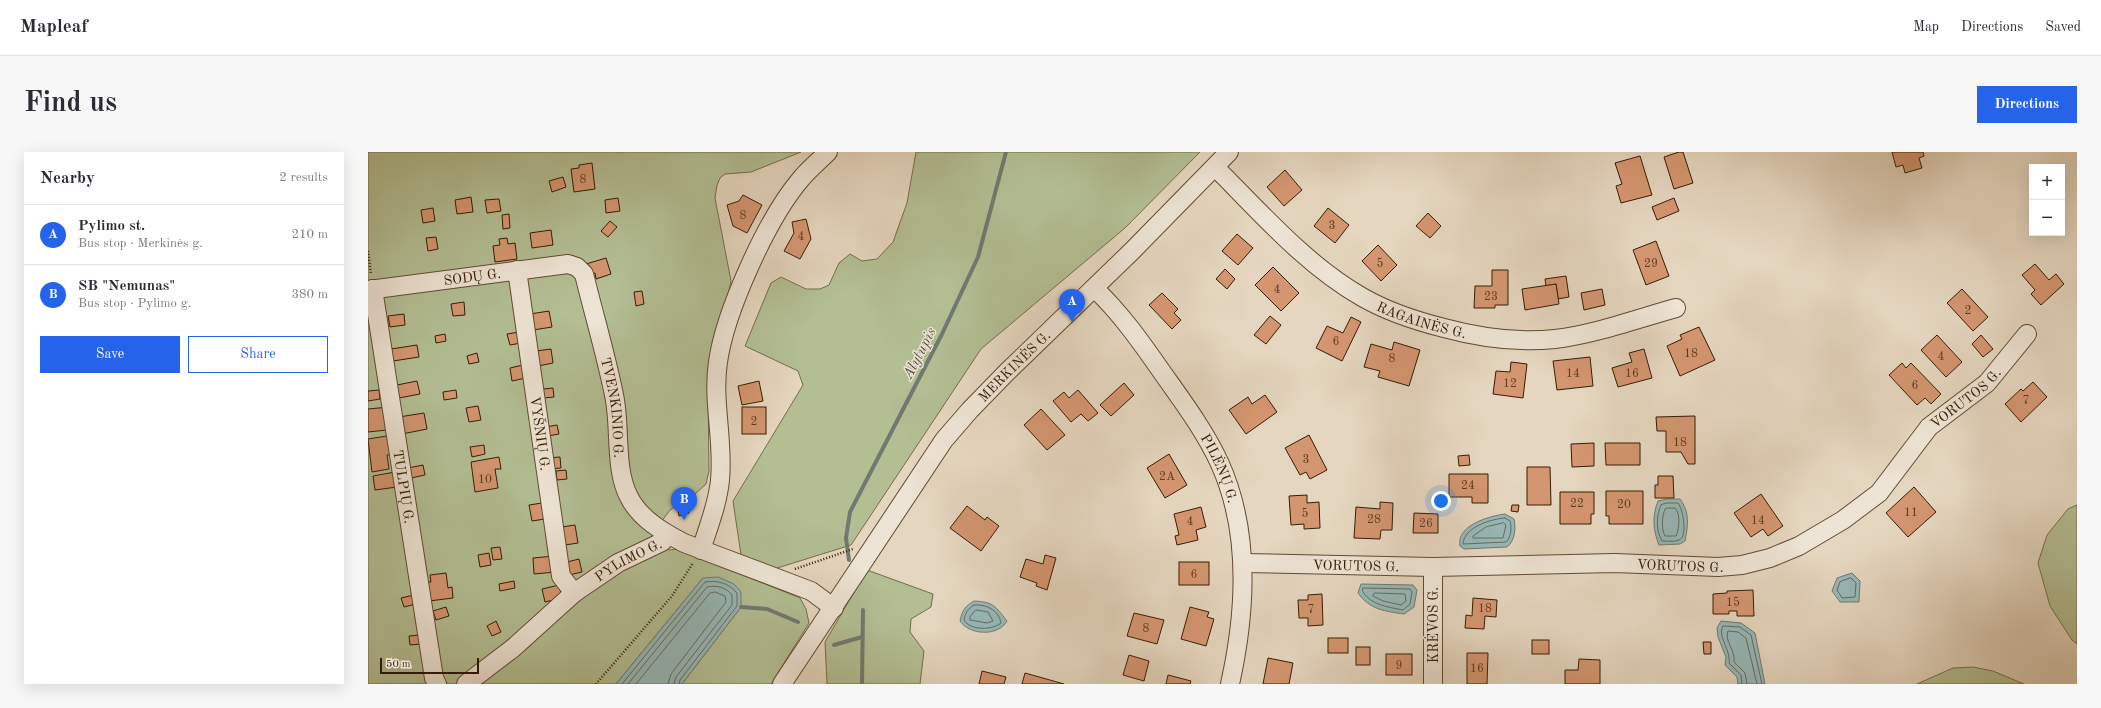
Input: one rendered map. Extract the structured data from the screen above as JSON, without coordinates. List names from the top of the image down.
{
  "streets": {
    "street": [
      "SODŲ G.",
      "RAGAINĖS G.",
      "MERKINĖS G.",
      "VORUTOS G.",
      "TVENKINIO G.",
      "VYŠNIŲ G.",
      "PILĖNŲ G.",
      "TULPIŲ G.",
      "PYLIMO G.",
      "KRĖVOS G."
    ]
  },
  "crossings": [
    ["SODŲ G.", "TVENKINIO G."],
    ["SODŲ G.", "VYŠNIŲ G."],
    ["SODŲ G.", "TULPIŲ G."],
    ["RAGAINĖS G.", "MERKINĖS G."],
    ["MERKINĖS G.", "PILĖNŲ G."],
    ["MERKINĖS G.", "PYLIMO G."],
    ["VORUTOS G.", "PILĖNŲ G."],
    ["VORUTOS G.", "KRĖVOS G."],
    ["TVENKINIO G.", "PYLIMO G."],
    ["VYŠNIŲ G.", "PYLIMO G."]
  ],
  "water": ["Alytupis"],
  "house_numbers": [
    "8",
    "8",
    "3",
    "4",
    "5",
    "29",
    "4",
    "23",
    "2",
    "6",
    "18",
    "4",
    "8",
    "14",
    "16",
    "12",
    "6",
    "7",
    "2",
    "18",
    "3",
    "2A",
    "10",
    "24",
    "22",
    "20",
    "11",
    "5",
    "28",
    "14",
    "4",
    "26",
    "6",
    "15",
    "18",
    "7",
    "8",
    "9",
    "16"
  ],
  "scale_bar": "50 m",
  "page": {
    "header": "Mapleaf",
    "nav": ["Map", "Directions", "Saved"],
    "buttons": [
      "Directions",
      ["Save", "Share"]
    ],
    "title": "Find us",
    "heading": ["Nearby", "2 results"],
    "map_buttons": ["+", "−"],
    "list": [
      {
        "mark": "A",
        "name": "Pylimo st.",
        "note": "Bus stop · Merkinės g.",
        "value": "210 m"
      },
      {
        "mark": "B",
        "name": "SB \"Nemunas\"",
        "note": "Bus stop · Pylimo g.",
        "value": "380 m"
      }
    ],
    "pins": ["A", "B"],
    "scale": "50 m"
  }
}
